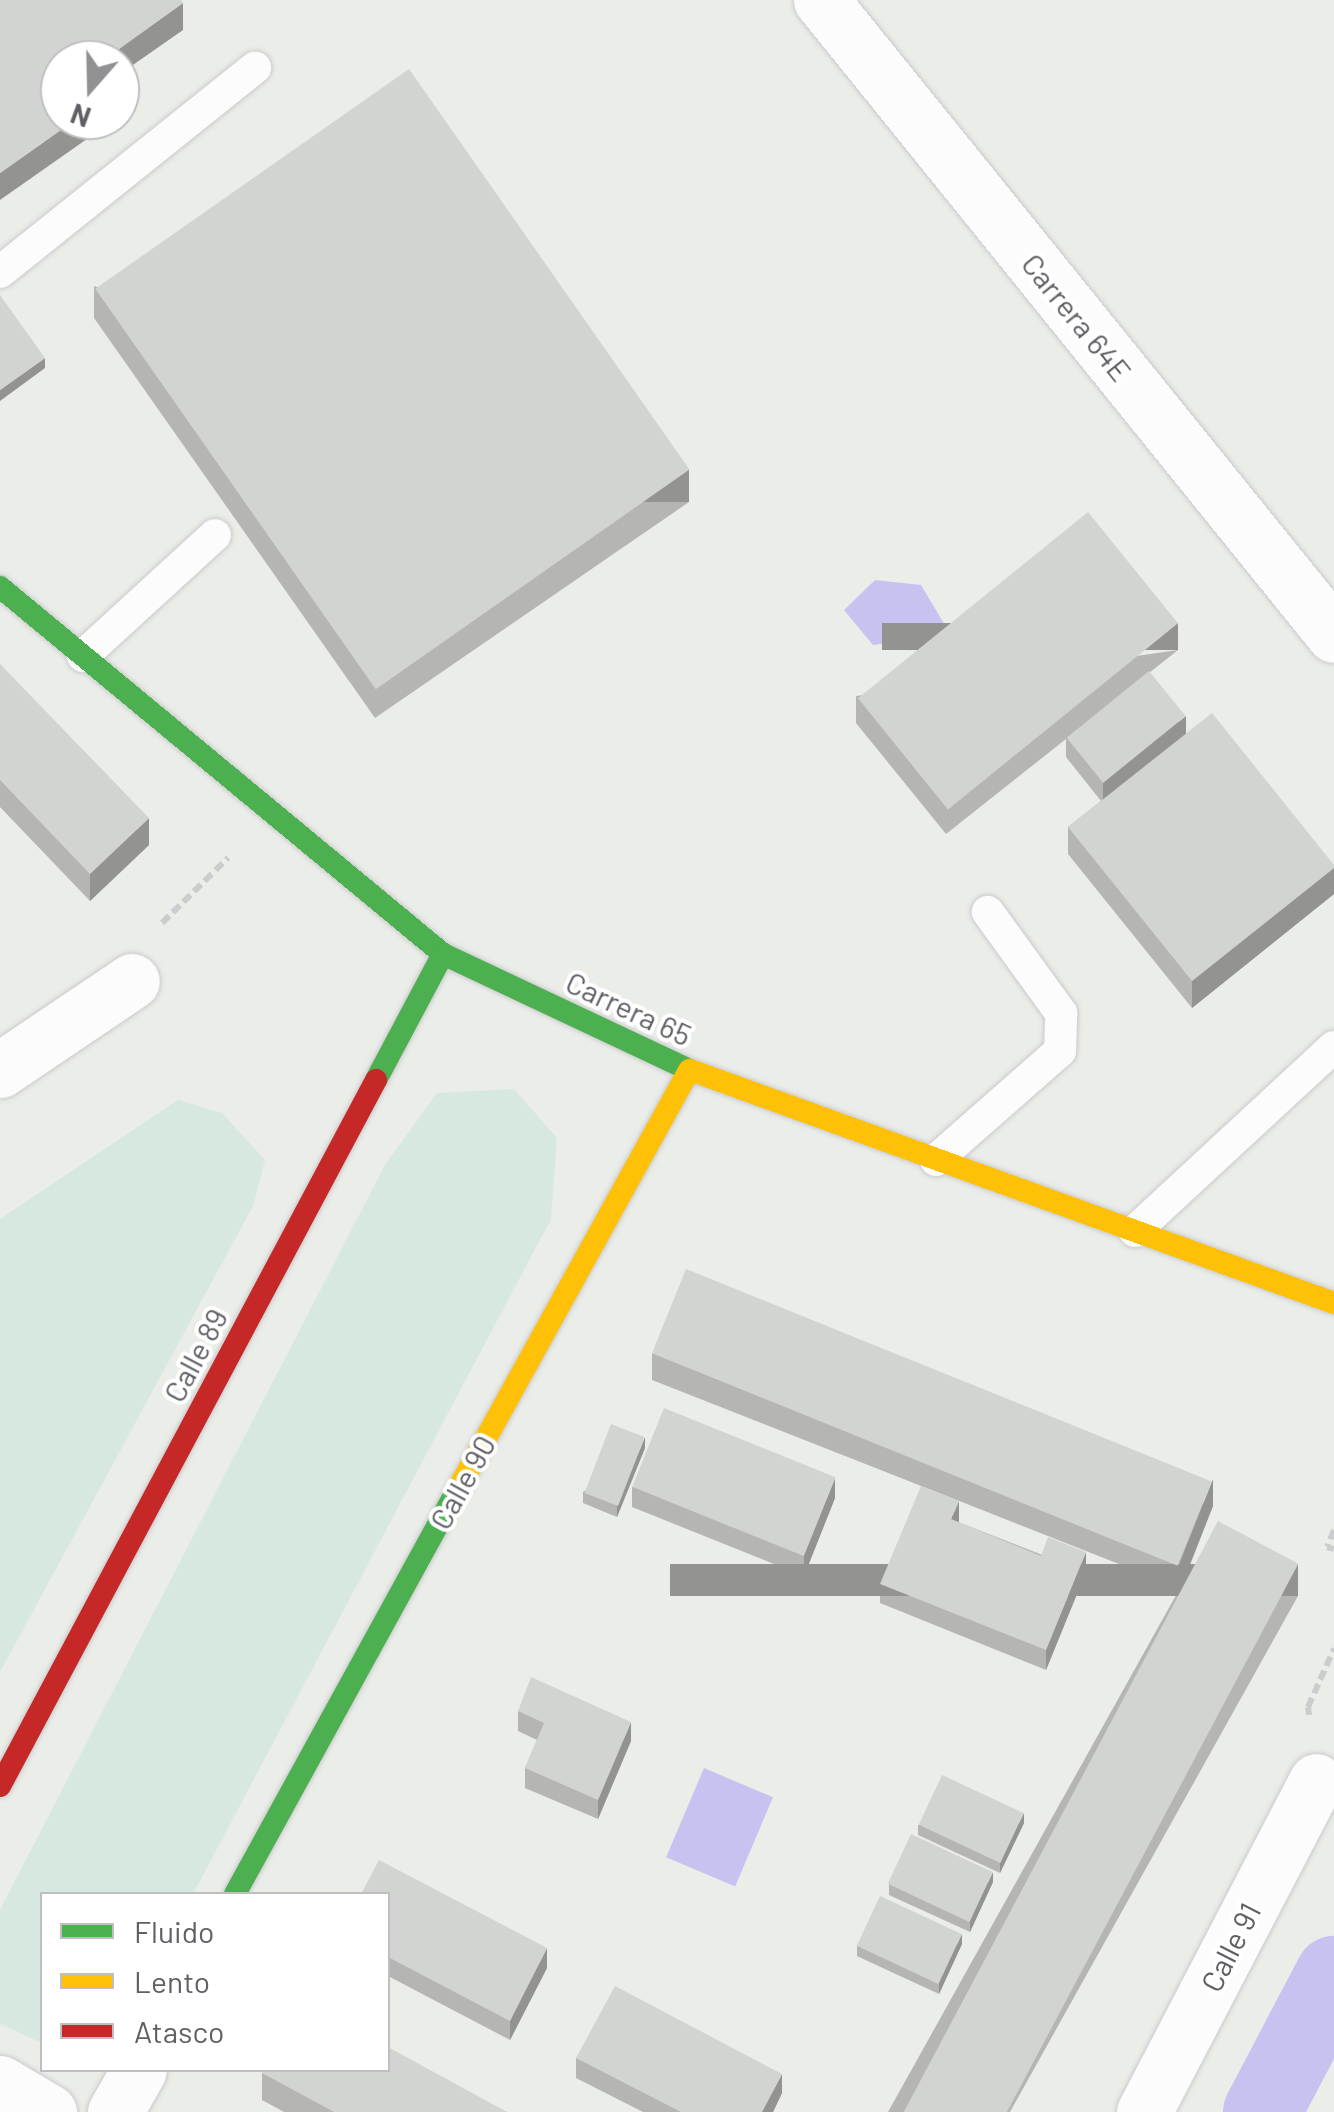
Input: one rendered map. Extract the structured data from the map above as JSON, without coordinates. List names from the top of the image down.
{
  "streets": {
    "street": [
      "Carrera 64E",
      "Carrera 65",
      "Calle 89",
      "Calle 90",
      "Calle 91"
    ]
  },
  "crossings": [
    ["Carrera 65", "Calle 89"],
    ["Carrera 65", "Calle 90"]
  ],
  "legend": ["Fluido", "Lento", "Atasco"],
  "north": "bottom"
}
